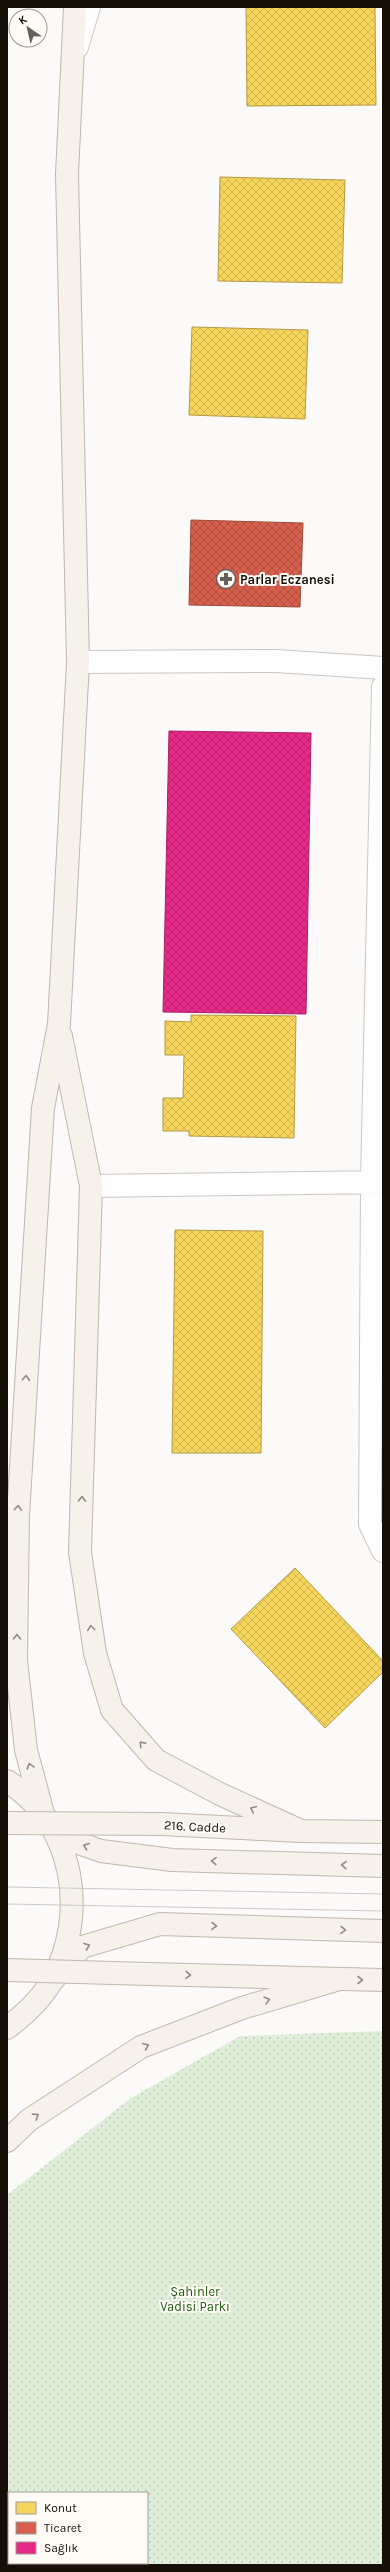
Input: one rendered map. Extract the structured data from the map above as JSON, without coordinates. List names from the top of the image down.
{
  "streets": {
    "main road": ["216. Cadde"]
  },
  "parks": ["Şahinler Vadisi Parkı"],
  "places": {
    "pharmacy": ["Parlar Eczanesi"]
  },
  "legend": ["Konut", "Ticaret", "Sağlık"],
  "north": "top left"
}
